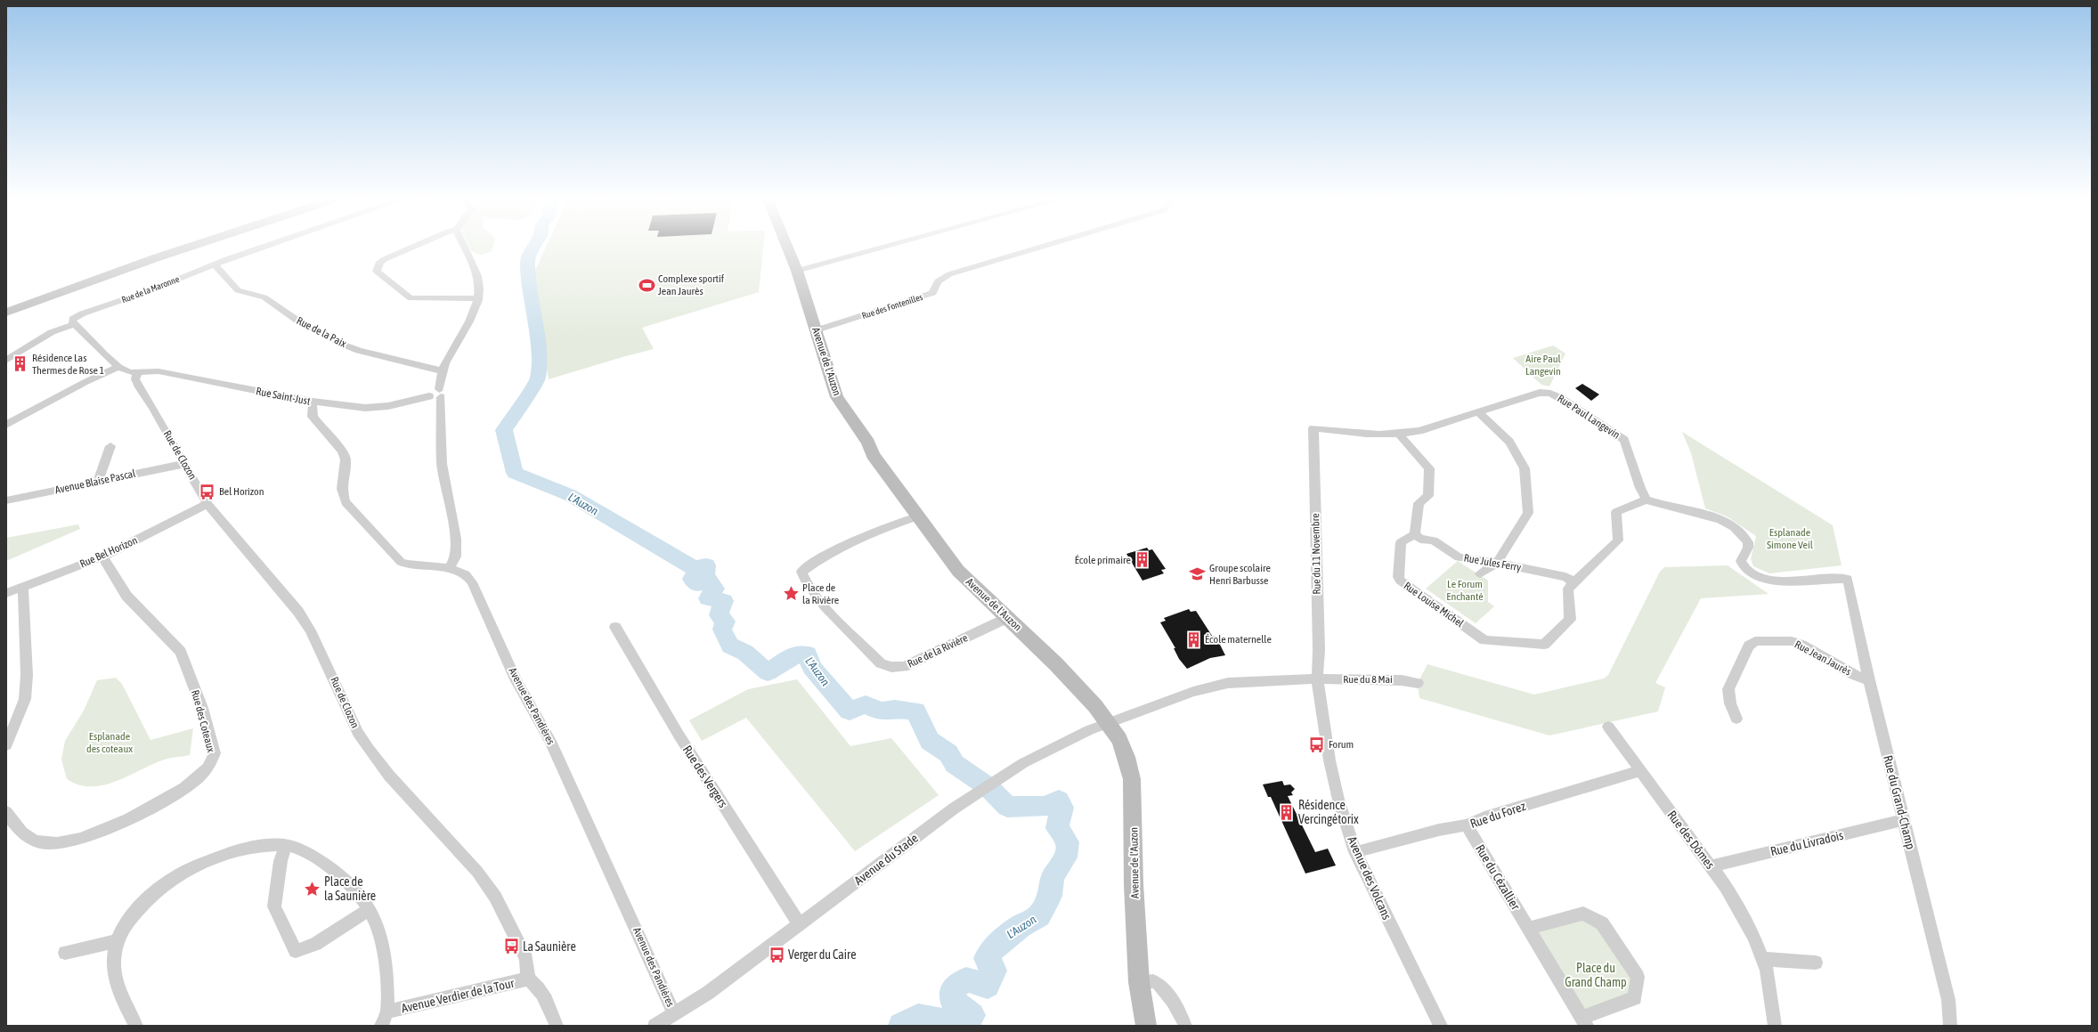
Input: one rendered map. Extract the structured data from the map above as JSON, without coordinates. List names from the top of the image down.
{
  "streets": {
    "main road": ["Avenue de l'Auzon"],
    "street": [
      "Rue de la Maronne",
      "Rue des Fontenilles",
      "Rue de la Paix",
      "Rue Saint-Just",
      "Rue Paul Langevin",
      "Rue de Clozon",
      "Avenue Blaise Pascal",
      "Rue Bel Horizon",
      "Rue du 11 Novembre",
      "Rue Jules Ferry",
      "Rue Louise Michel",
      "Rue de la Rivière",
      "Rue Jean Jaurès",
      "Rue du 8 Mai",
      "Avenue des Pandières",
      "Rue des Coteaux",
      "Rue des Vergers",
      "Rue du Grand-Champ",
      "Rue du Forez",
      "Rue des Dômes",
      "Rue du Livradois",
      "Avenue du Stade",
      "Rue du Cézallier",
      "Avenue des Volcans",
      "Avenue Verdier de la Tour"
    ]
  },
  "crossings": [
    ["Rue de la Maronne", "Rue de la Paix"],
    ["Rue des Fontenilles", "Avenue de l'Auzon"],
    ["Avenue de l'Auzon", "Rue de la Rivière"],
    ["Avenue de l'Auzon", "Rue du 8 Mai"],
    ["Avenue de l'Auzon", "Avenue du Stade"],
    ["Rue Saint-Just", "Rue de Clozon"],
    ["Rue Saint-Just", "Avenue des Pandières"],
    ["Rue Paul Langevin", "Rue du 11 Novembre"],
    ["Rue Paul Langevin", "Rue du Grand-Champ"],
    ["Rue de Clozon", "Avenue Blaise Pascal"],
    ["Rue de Clozon", "Rue Bel Horizon"],
    ["Rue de Clozon", "Avenue Verdier de la Tour"],
    ["Rue Bel Horizon", "Rue des Coteaux"],
    ["Rue du 11 Novembre", "Rue du 8 Mai"],
    ["Rue du 11 Novembre", "Avenue des Volcans"],
    ["Rue Jules Ferry", "Rue Louise Michel"],
    ["Rue Jean Jaurès", "Rue du Grand-Champ"],
    ["Rue du 8 Mai", "Avenue du Stade"],
    ["Rue du 8 Mai", "Avenue des Volcans"],
    ["Avenue des Pandières", "Avenue du Stade"],
    ["Rue des Vergers", "Avenue du Stade"],
    ["Rue du Grand-Champ", "Rue du Livradois"],
    ["Rue du Forez", "Rue des Dômes"],
    ["Rue du Forez", "Rue du Cézallier"],
    ["Rue du Forez", "Avenue des Volcans"],
    ["Rue des Dômes", "Rue du Livradois"]
  ],
  "water": ["L'Auzon"],
  "parks": [
    "Aire Paul Langevin",
    "Esplanade Simone Veil",
    "Le Forum Enchanté",
    "Esplanade des coteaux",
    "Place du Grand Champ"
  ],
  "places": {
    "sports": ["Complexe sportif Jean Jaurès"],
    "building": [
      "Résidence Las Thermes de Rose 1",
      "École primaire",
      "École maternelle",
      "Résidence Vercingétorix"
    ],
    "bus stop": [
      "Bel Horizon",
      "Forum",
      "La Saunière",
      "Verger du Caire"
    ],
    "school or university": ["Groupe scolaire Henri Barbusse"],
    "place": ["Place de la Rivière", "Place de la Saunière"]
  }
}
